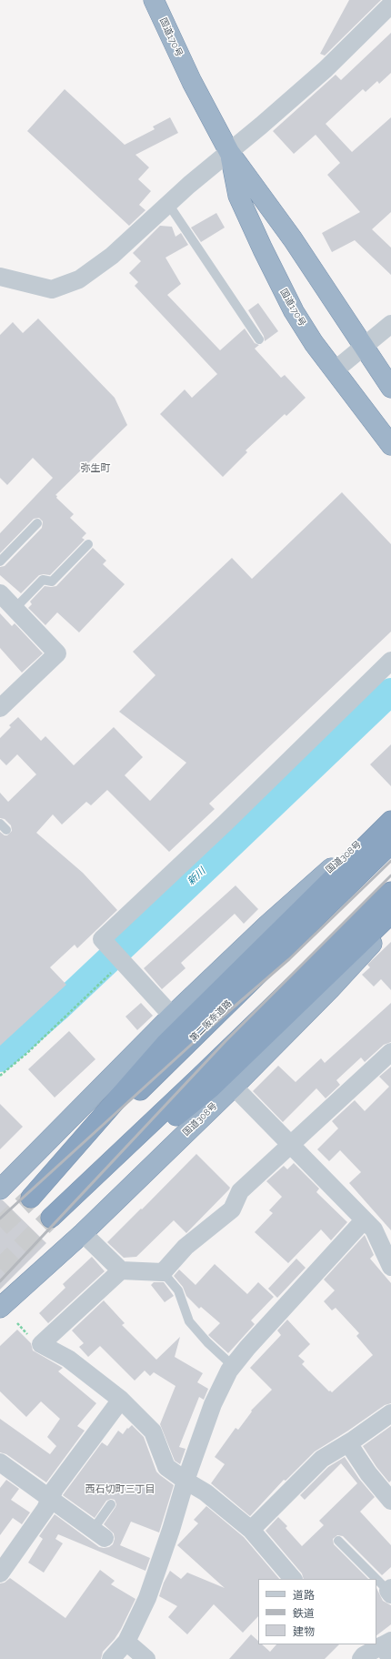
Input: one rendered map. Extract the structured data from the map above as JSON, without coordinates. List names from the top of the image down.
{
  "streets": {
    "highway": ["国道170号", "国道308号", "第二阪奈道路"]
  },
  "districts": ["弥生町", "西石切町三丁目"],
  "water": ["新川"],
  "legend": ["道路", "鉄道", "建物"]
}
